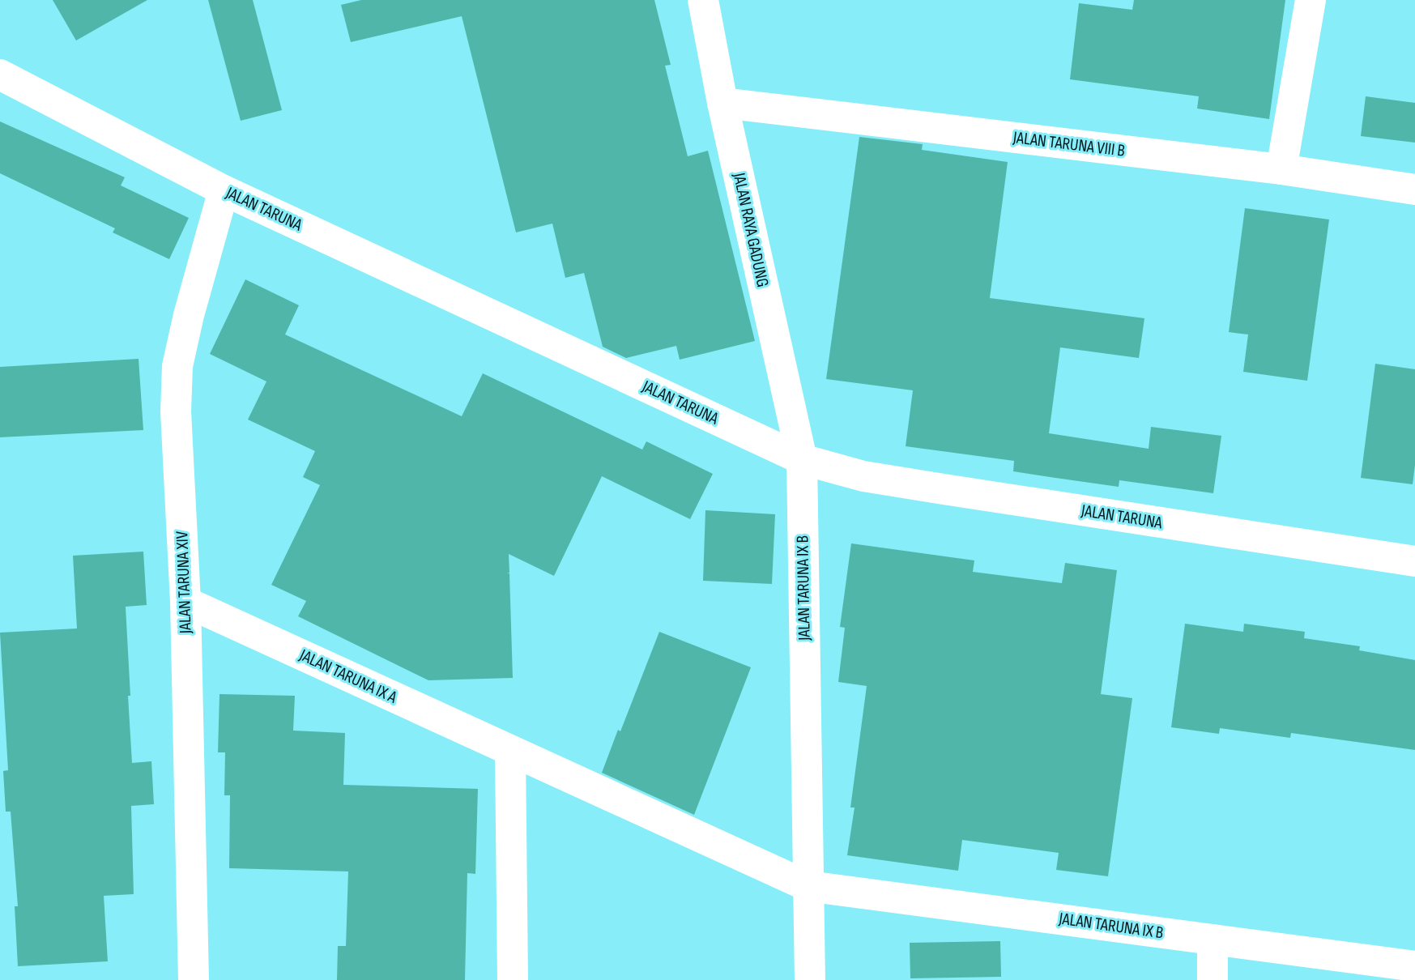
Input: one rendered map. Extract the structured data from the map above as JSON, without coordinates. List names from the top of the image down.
{
  "streets": {
    "street": [
      "JALAN TARUNA VIII B",
      "JALAN TARUNA",
      "JALAN RAYA GADUNG",
      "JALAN TARUNA XIV",
      "JALAN TARUNA IX B",
      "JALAN TARUNA IX A"
    ]
  },
  "crossings": [
    ["JALAN TARUNA VIII B", "JALAN RAYA GADUNG"],
    ["JALAN TARUNA", "JALAN RAYA GADUNG"],
    ["JALAN TARUNA", "JALAN TARUNA XIV"],
    ["JALAN TARUNA", "JALAN TARUNA IX B"],
    ["JALAN RAYA GADUNG", "JALAN TARUNA IX B"],
    ["JALAN TARUNA XIV", "JALAN TARUNA IX A"],
    ["JALAN TARUNA IX B", "JALAN TARUNA IX A"]
  ]
}
